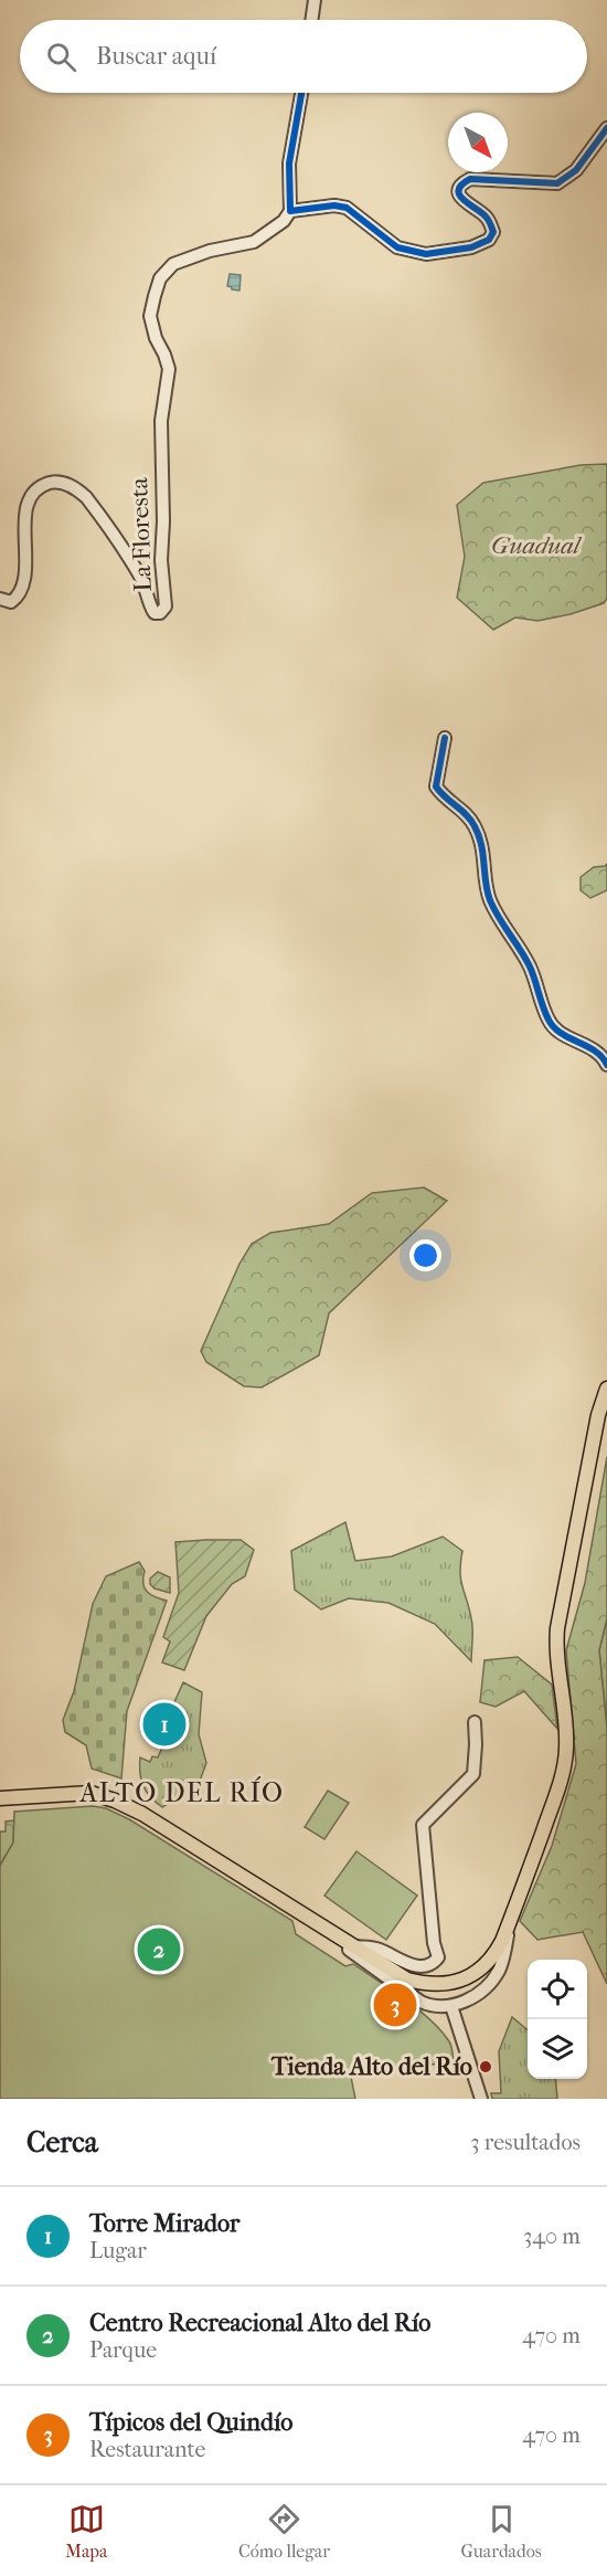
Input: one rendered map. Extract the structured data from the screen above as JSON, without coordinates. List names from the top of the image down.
{
  "streets": {
    "street": ["La Floresta"]
  },
  "districts": ["ALTO DEL RÍO"],
  "parks": ["Guadual"],
  "places": ["Tienda Alto del Río"],
  "north": "bottom right",
  "page": {
    "search": "Buscar aquí",
    "pins": ["1", "2", "3"],
    "heading": ["Cerca", "3 resultados"],
    "list": [
      {
        "mark": "1",
        "name": "Torre Mirador",
        "note": "Lugar",
        "value": "340 m"
      },
      {
        "mark": "2",
        "name": "Centro Recreacional Alto del Río",
        "note": "Parque",
        "value": "470 m"
      },
      {
        "mark": "3",
        "name": "Típicos del Quindío",
        "note": "Restaurante",
        "value": "470 m"
      }
    ],
    "nav": ["Mapa", "Cómo llegar", "Guardados"]
  }
}
